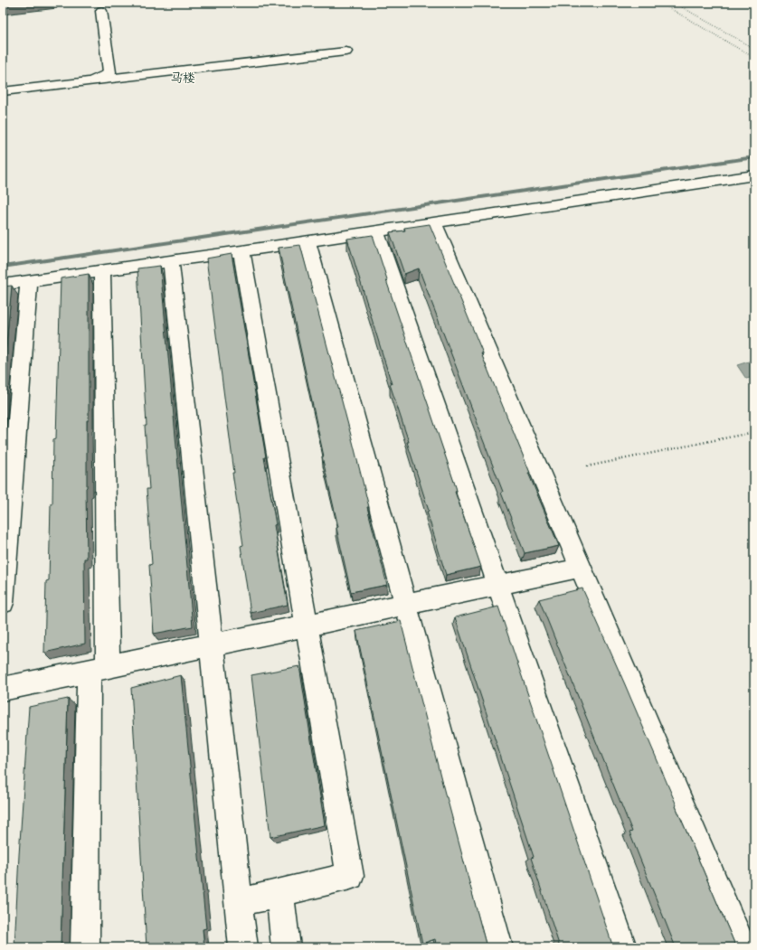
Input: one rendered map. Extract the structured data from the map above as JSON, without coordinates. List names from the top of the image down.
{
  "districts": ["马楼"]
}
